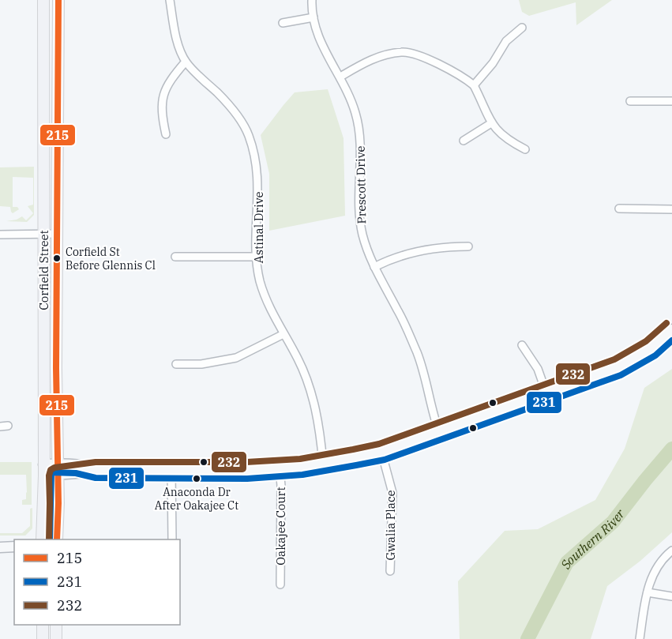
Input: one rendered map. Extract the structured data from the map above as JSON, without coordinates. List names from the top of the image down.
{
  "streets": {
    "main road": ["Corfield Street"],
    "street": [
      "Prescott Drive",
      "Astinal Drive",
      "Gwalia Place",
      "Oakajee Court"
    ]
  },
  "water": ["Southern River"],
  "places": ["Corfield St Before Glennis Cl", "Anaconda Dr After Oakajee Ct"],
  "lines": ["transit line 215", "transit line 232", "transit line 231"],
  "legend": ["215", "231", "232"]
}
